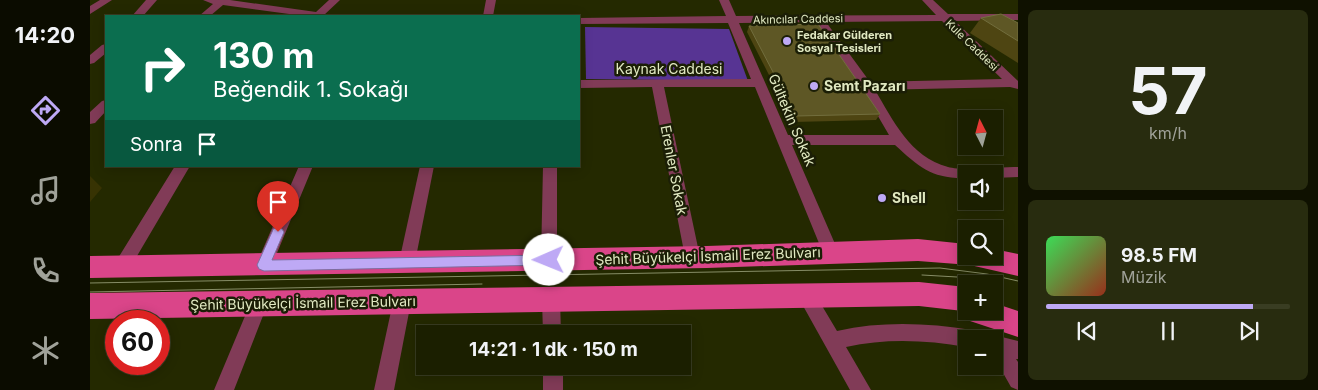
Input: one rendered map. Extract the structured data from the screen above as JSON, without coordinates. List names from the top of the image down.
{
  "streets": {
    "main road": ["Şehit Büyükelçi İsmail Erez Bulvarı"],
    "street": [
      "Akıncılar Caddesi",
      "Kule Caddesi",
      "Kaynak Caddesi",
      "Gültekin Sokak",
      "Erenler Sokak"
    ]
  },
  "crossings": [
    ["Akıncılar Caddesi", "Kule Caddesi"],
    ["Akıncılar Caddesi", "Gültekin Sokak"],
    ["Kaynak Caddesi", "Gültekin Sokak"],
    ["Kaynak Caddesi", "Erenler Sokak"],
    ["Gültekin Sokak", "Şehit Büyükelçi İsmail Erez Bulvarı"],
    ["Erenler Sokak", "Şehit Büyükelçi İsmail Erez Bulvarı"]
  ],
  "places": ["Fedakar Gülderen Sosyal Tesisleri", "Semt Pazarı", "Shell"],
  "north": "top",
  "page": {
    "tabs": "14:20",
    "tile": ["57", "km/h"],
    "turn": ["130 m", "Beğendik 1. Sokağı"],
    "map_buttons": ["+", "−"],
    "then": "Sonra",
    "song": ["98.5 FM", "Müzik"],
    "limit": "60",
    "trip": "14:21 · 1 dk · 150 m"
  }
}
